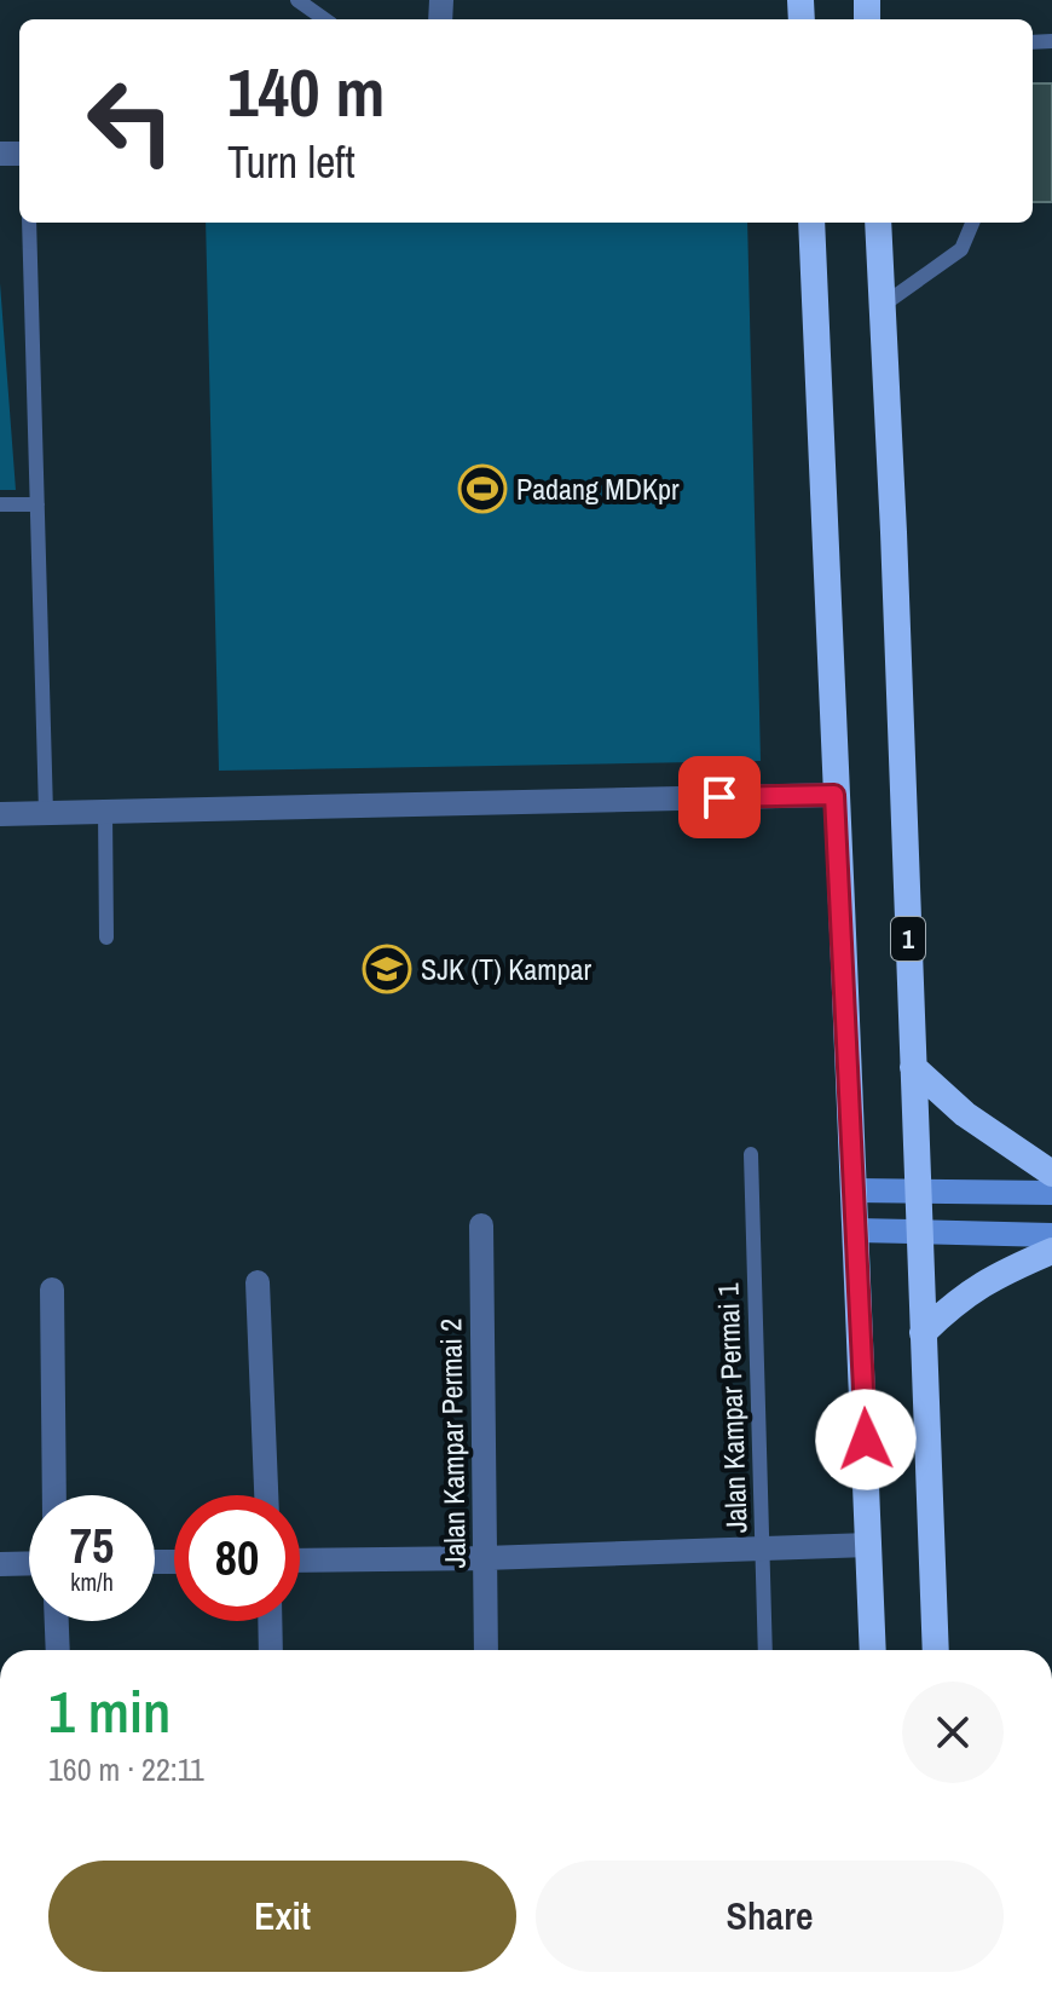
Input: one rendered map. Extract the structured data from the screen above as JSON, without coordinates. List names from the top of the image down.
{
  "streets": {
    "highway": ["1"],
    "street": ["Jalan Kampar Permai 2"],
    "lane": ["Jalan Kampar Permai 1"]
  },
  "places": {
    "sports": ["Padang MDKpr"],
    "school or university": ["SJK (T) Kampar"]
  },
  "page": {
    "turn": ["140 m", "Turn left"],
    "speed": "75 km/h",
    "limit": "80",
    "heading": ["1 min", "160 m · 22:11"],
    "buttons": ["Exit", "Share"]
  }
}
